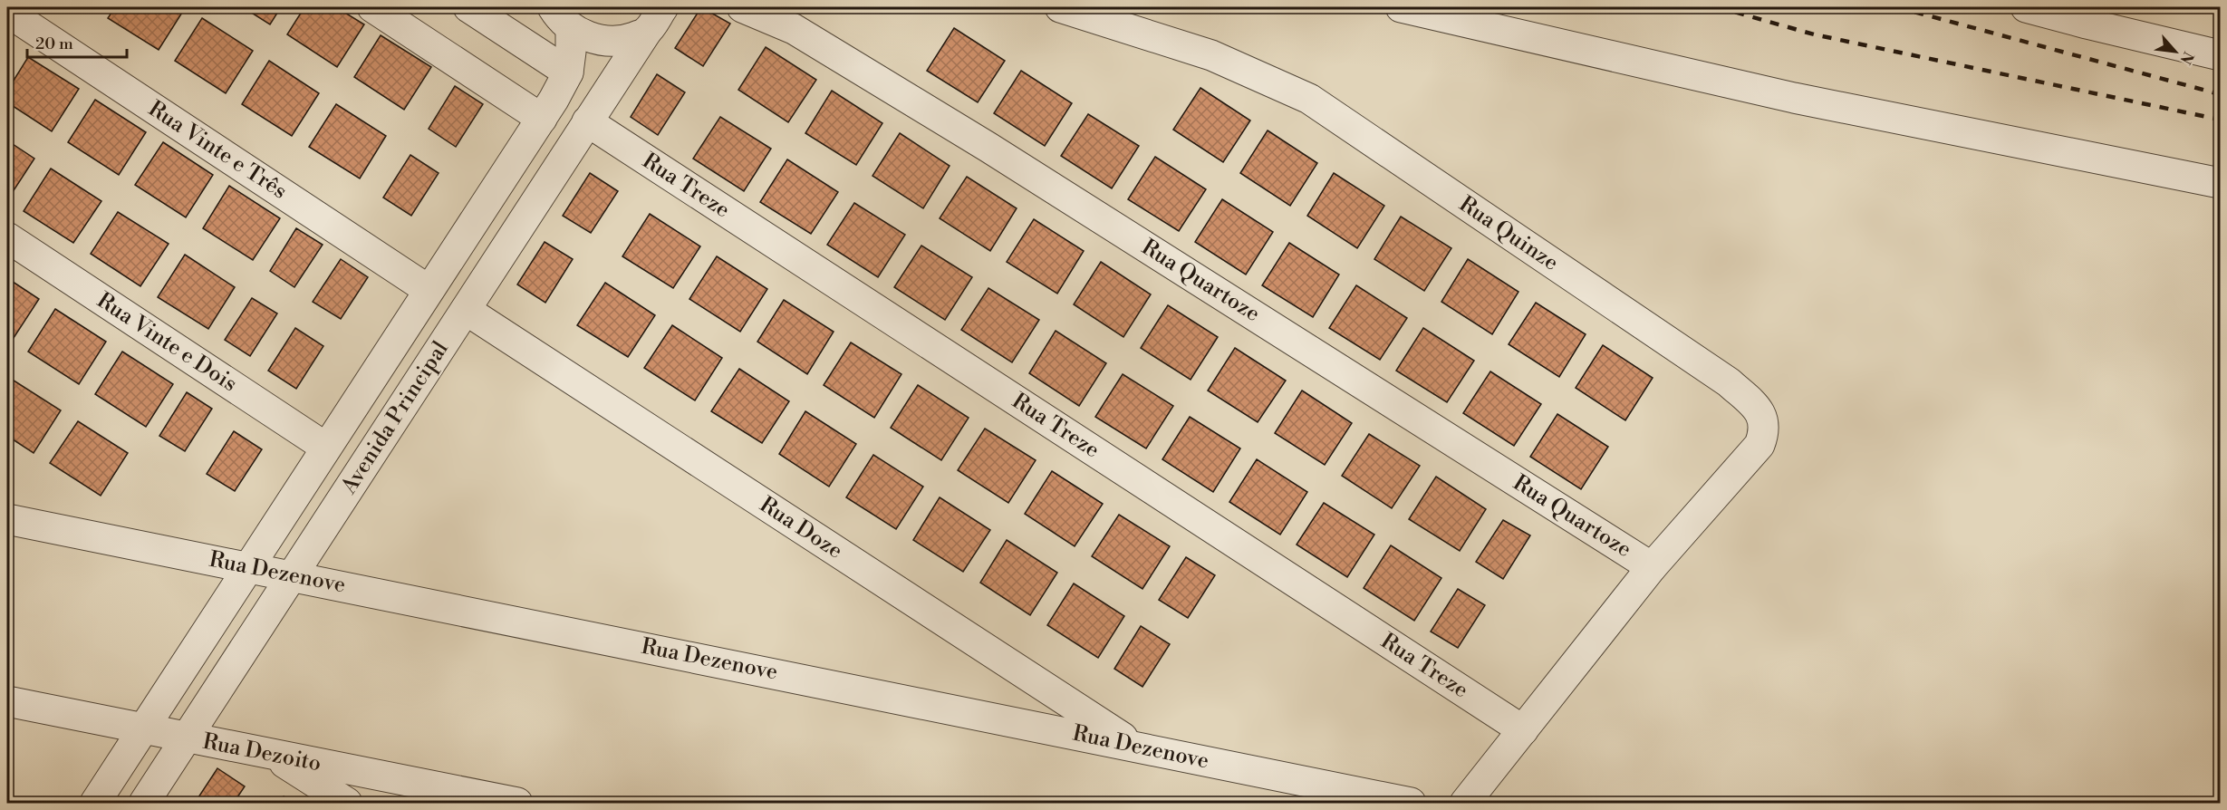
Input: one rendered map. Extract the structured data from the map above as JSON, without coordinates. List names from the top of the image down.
{
  "streets": {
    "street": [
      "Rua Vinte e Três",
      "Rua Treze",
      "Rua Quinze",
      "Rua Quartoze",
      "Rua Vinte e Dois",
      "Avenida Principal",
      "Rua Doze",
      "Rua Dezenove",
      "Rua Dezoito"
    ]
  },
  "crossings": [
    ["Rua Vinte e Três", "Avenida Principal"],
    ["Rua Treze", "Rua Quinze"],
    ["Rua Treze", "Avenida Principal"],
    ["Rua Quinze", "Rua Quartoze"],
    ["Rua Vinte e Dois", "Avenida Principal"],
    ["Avenida Principal", "Rua Doze"],
    ["Avenida Principal", "Rua Dezenove"],
    ["Avenida Principal", "Rua Dezoito"],
    ["Rua Doze", "Rua Dezenove"]
  ],
  "scale_bar": "20 m",
  "north": "bottom right"
}
